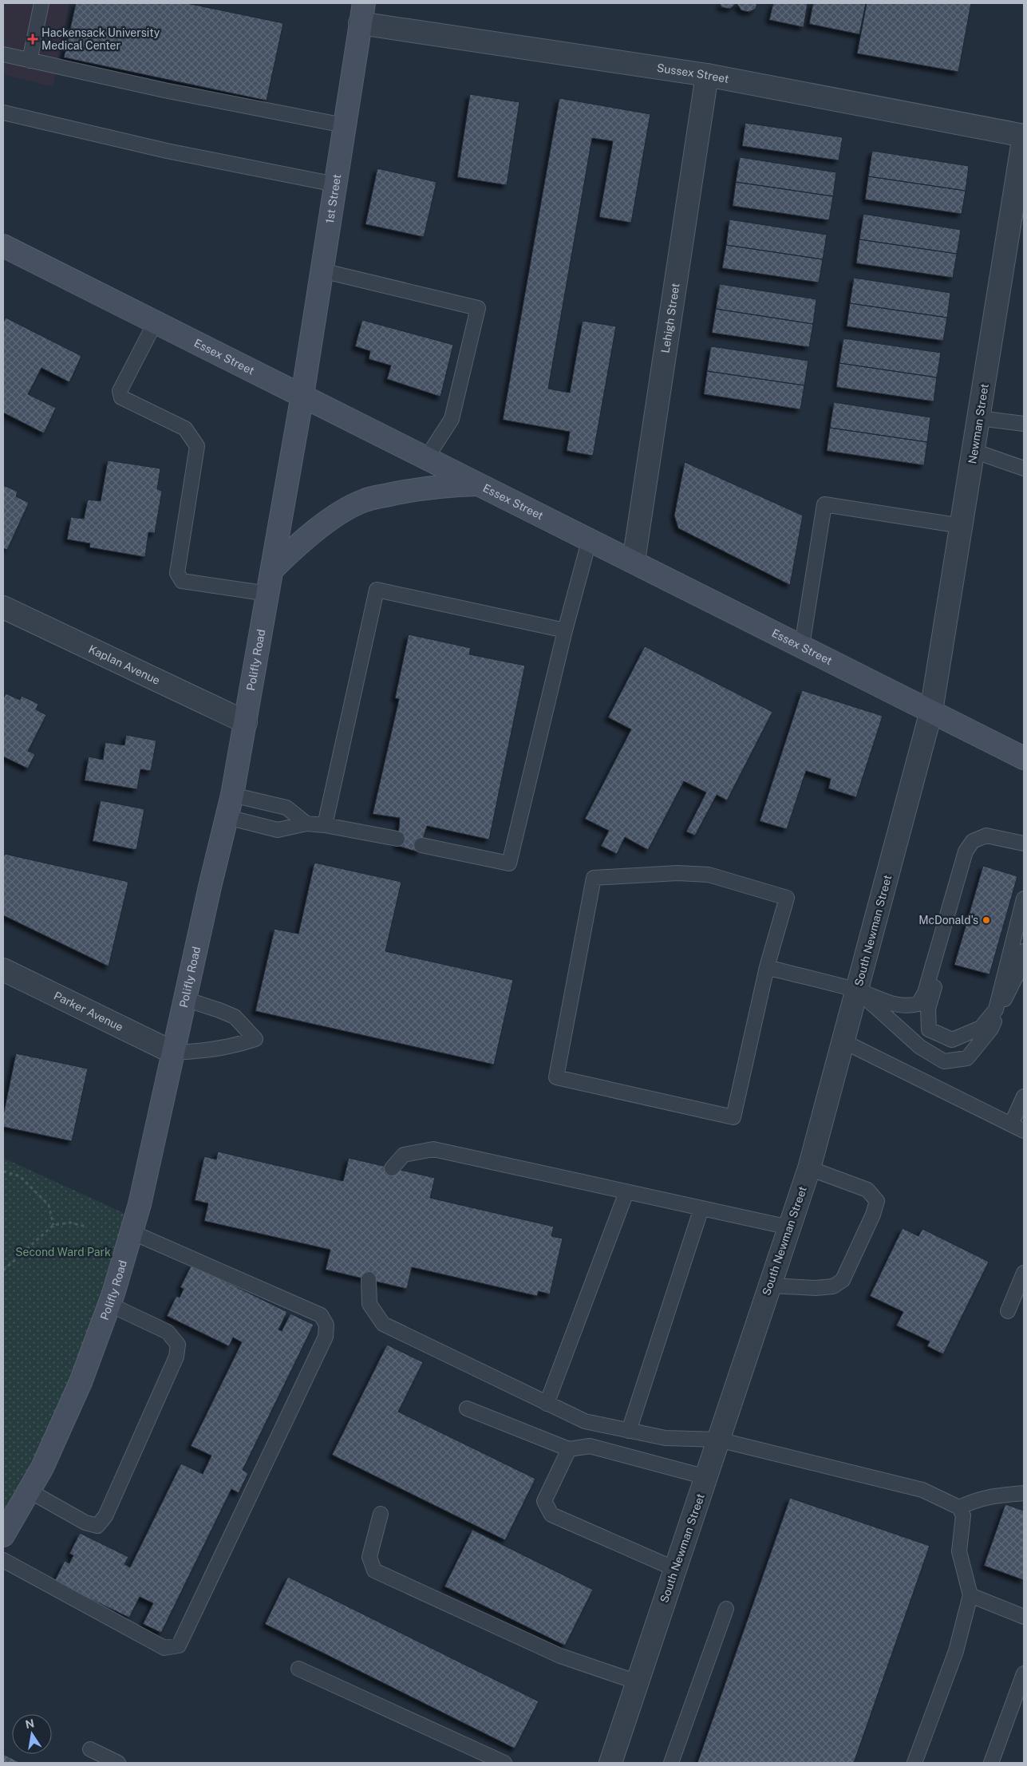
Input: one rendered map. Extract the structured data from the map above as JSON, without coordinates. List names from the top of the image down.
{
  "streets": {
    "main road": ["1st Street", "Essex Street", "Polifly Road"],
    "street": [
      "Sussex Street",
      "Lehigh Street",
      "Newman Street",
      "Kaplan Avenue",
      "South Newman Street",
      "Parker Avenue"
    ]
  },
  "crossings": [
    ["Sussex Street", "1st Street"],
    ["Sussex Street", "Lehigh Street"],
    ["Sussex Street", "Newman Street"],
    ["1st Street", "Essex Street"],
    ["1st Street", "Polifly Road"],
    ["Lehigh Street", "Essex Street"],
    ["Essex Street", "Newman Street"],
    ["Essex Street", "Polifly Road"],
    ["Essex Street", "South Newman Street"],
    ["Newman Street", "South Newman Street"],
    ["Polifly Road", "Kaplan Avenue"],
    ["Polifly Road", "Parker Avenue"]
  ],
  "parks": ["Second Ward Park"],
  "places": {
    "health": ["Hackensack University Medical Center"],
    "other": ["McDonald's"]
  },
  "north": "top"
}
